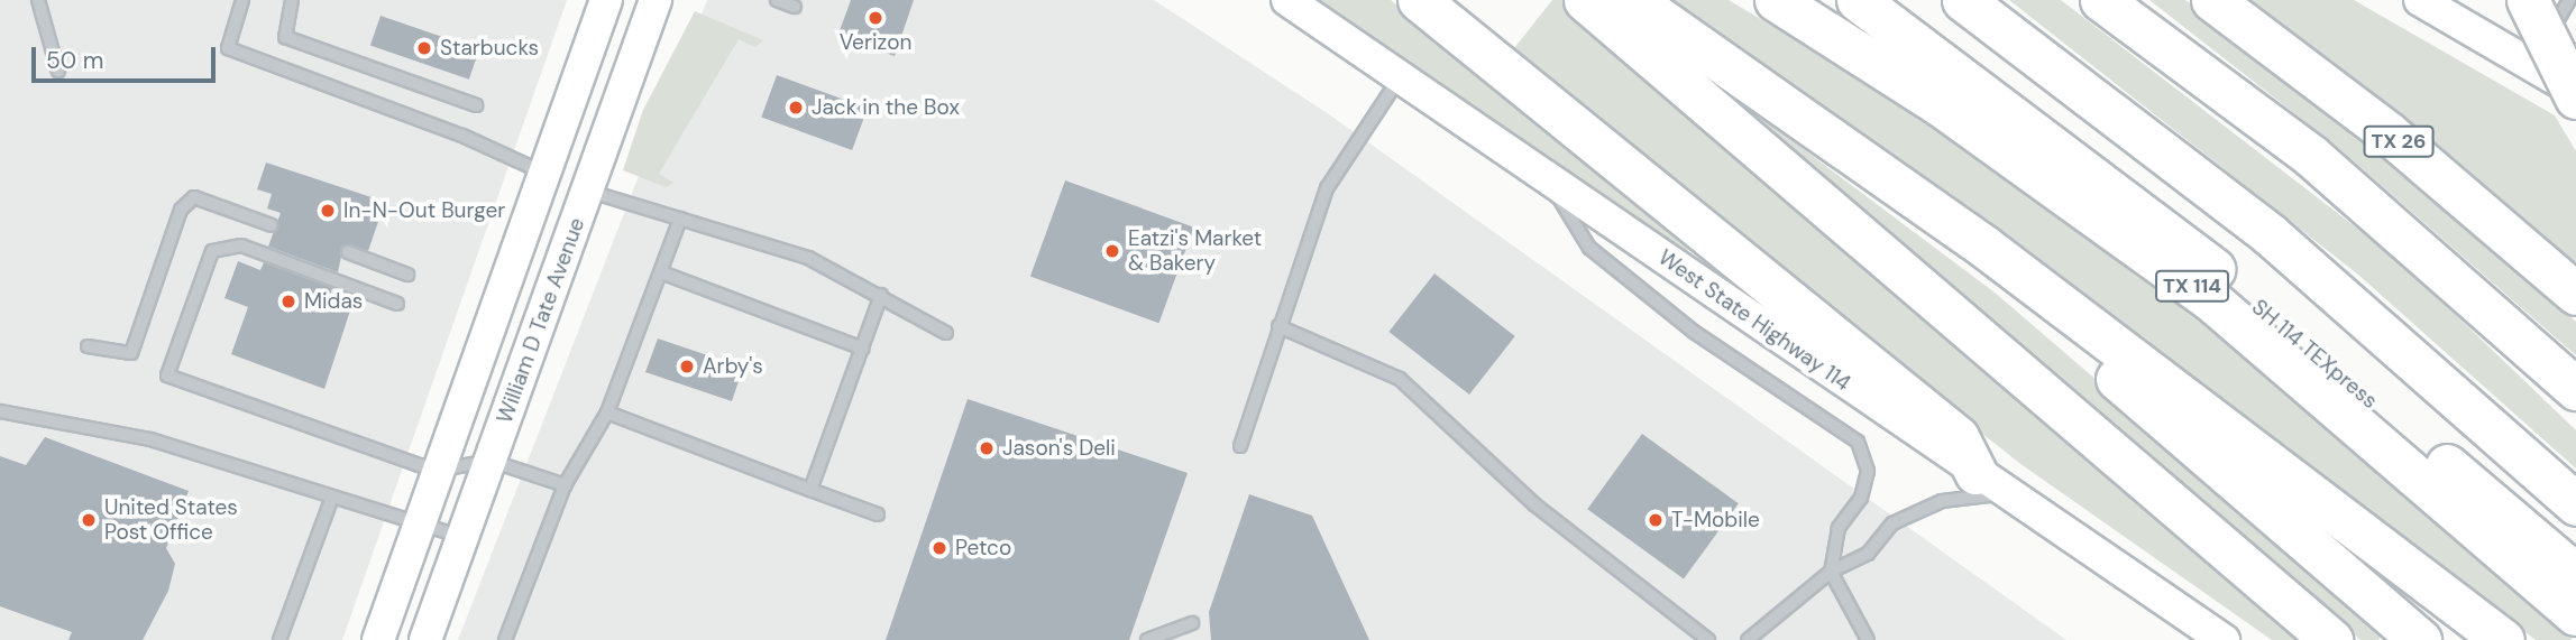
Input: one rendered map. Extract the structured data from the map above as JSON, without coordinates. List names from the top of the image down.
{
  "streets": {
    "highway": ["TX 26", "TX 114", "SH 114 TEXpress"],
    "main road": ["William D Tate Avenue", "West State Highway 114"]
  },
  "places": [
    "Verizon",
    "Starbucks",
    "Jack in the Box",
    "In-N-Out Burger",
    "Eatzi's Market & Bakery",
    "Midas",
    "Arby's",
    "Jason's Deli",
    "United States Post Office",
    "T-Mobile",
    "Petco"
  ],
  "scale_bar": "50 m"
}
